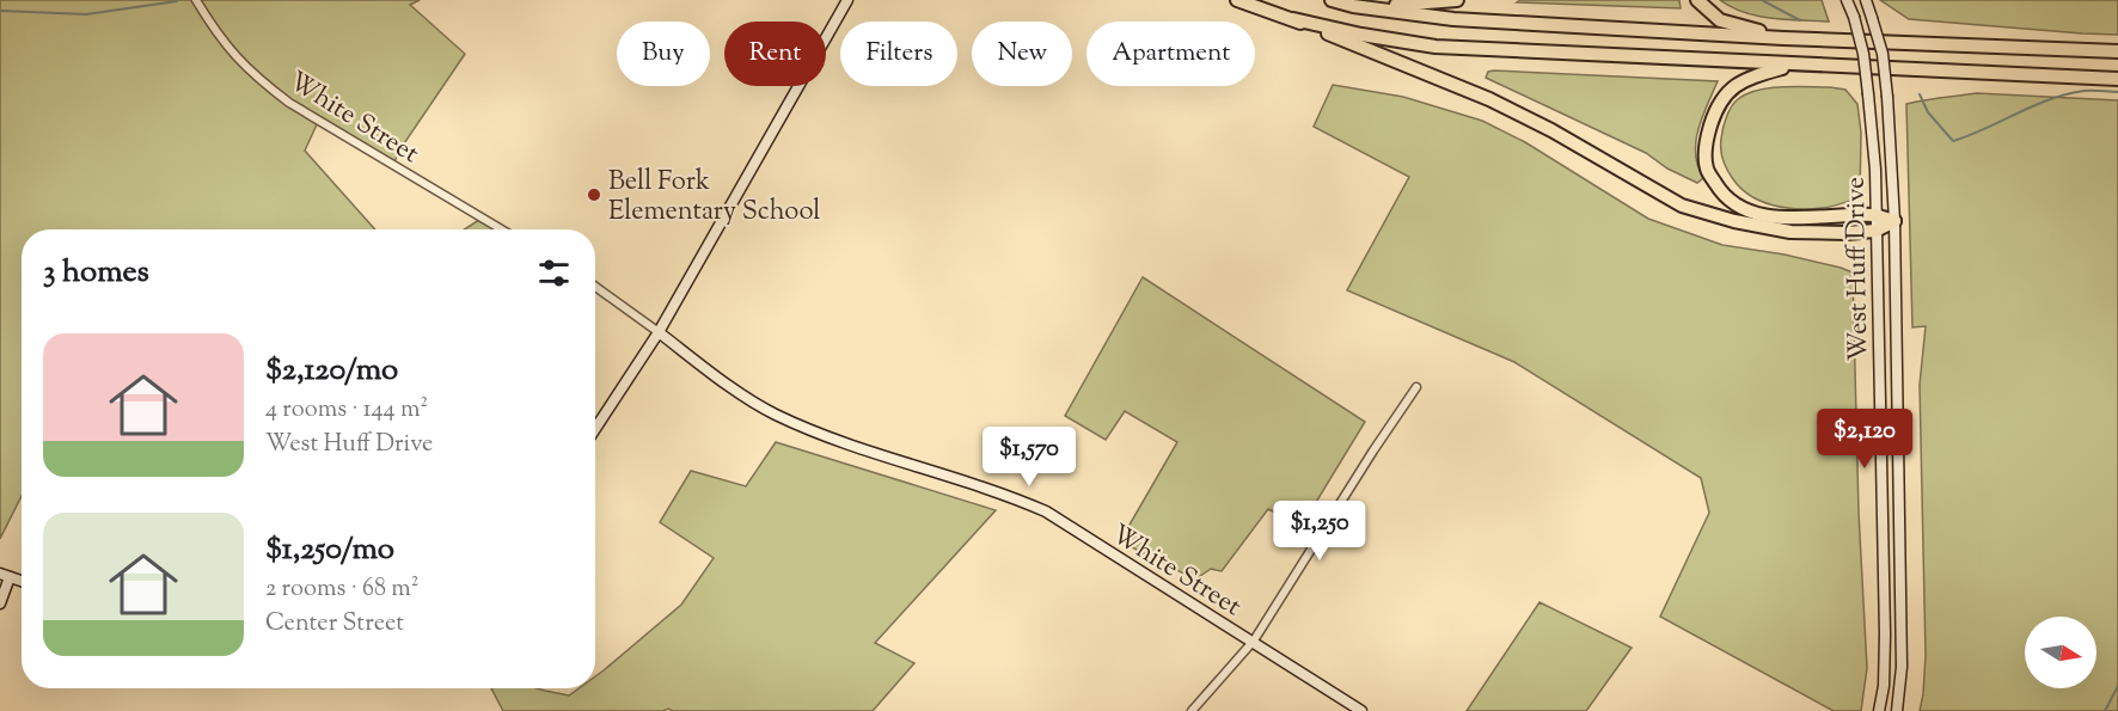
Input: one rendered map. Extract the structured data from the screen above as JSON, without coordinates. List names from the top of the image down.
{
  "streets": {
    "street": ["White Street", "West Huff Drive"]
  },
  "places": ["Bell Fork Elementary School"],
  "north": "right",
  "page": {
    "chip": [
      "Buy",
      "Rent",
      "Filters",
      "New",
      "Apartment"
    ],
    "heading": "3 homes",
    "list": [
      {
        "name": "$2,120/mo",
        "note": "4 rooms · 144 m² · West Huff Drive"
      },
      {
        "name": "$1,250/mo",
        "note": "2 rooms · 68 m² · Center Street"
      }
    ],
    "price": ["$2,120", "$1,570", "$1,250"]
  }
}
